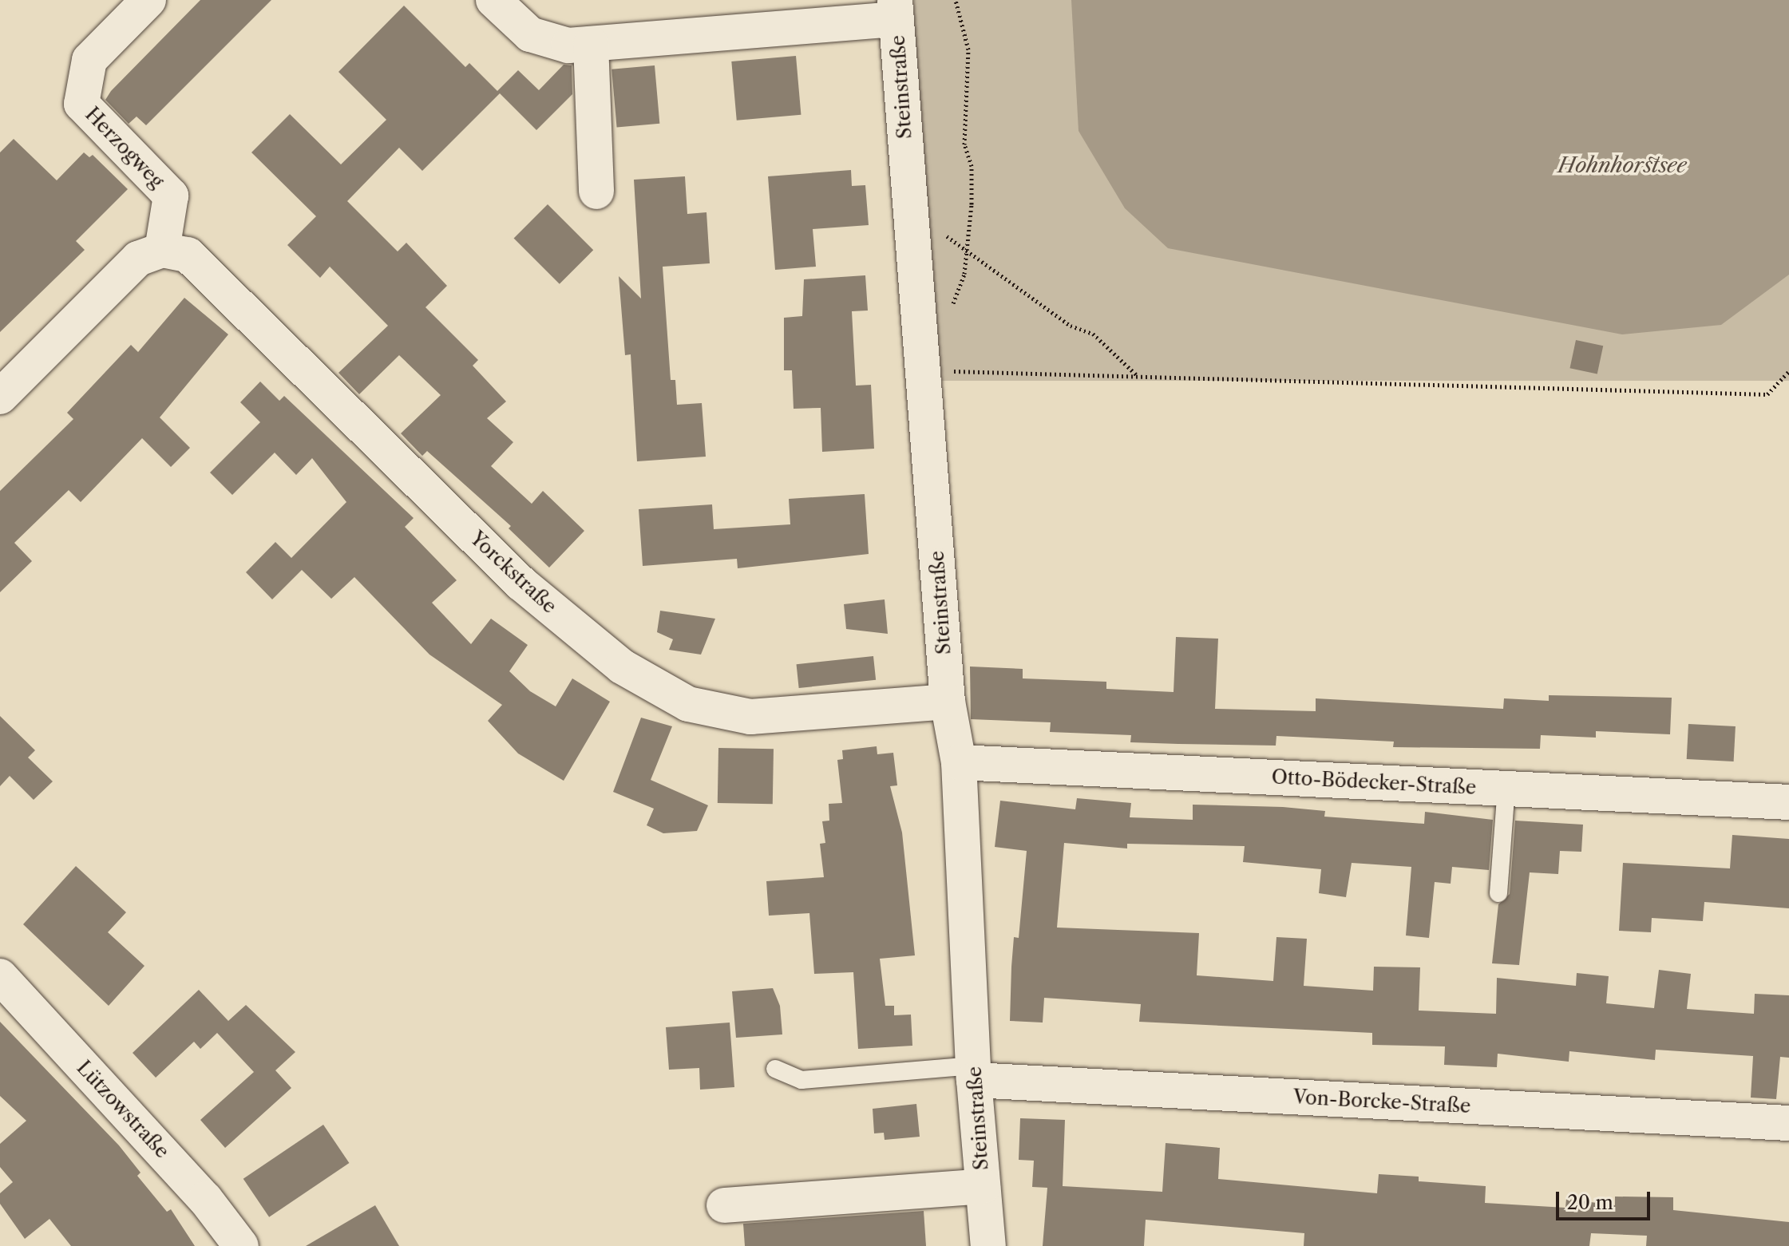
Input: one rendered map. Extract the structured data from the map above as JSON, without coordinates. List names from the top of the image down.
{
  "streets": {
    "street": [
      "Steinstraße",
      "Herzogweg",
      "Yorckstraße",
      "Otto-Bödecker-Straße",
      "Von-Borcke-Straße",
      "Lützowstraße"
    ]
  },
  "crossings": [
    ["Steinstraße", "Yorckstraße"],
    ["Steinstraße", "Otto-Bödecker-Straße"],
    ["Steinstraße", "Von-Borcke-Straße"],
    ["Herzogweg", "Yorckstraße"]
  ],
  "water": ["Hohnhorstsee"],
  "scale_bar": "20 m"
}
